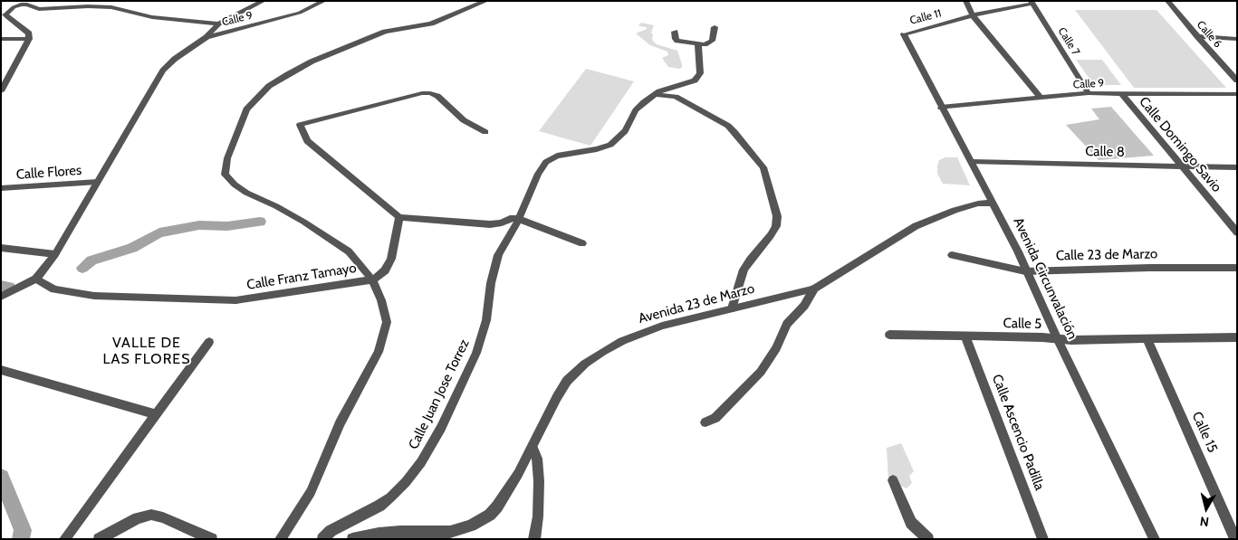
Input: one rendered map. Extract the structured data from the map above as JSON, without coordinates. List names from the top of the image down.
{
  "streets": {
    "street": [
      "Calle 11",
      "Calle 9",
      "Calle 6",
      "Calle 7",
      "Calle Domingo Savio",
      "Calle 8",
      "Calle Flores",
      "Calle 23 de Marzo",
      "Calle Franz Tamayo",
      "Avenida Circunvalación",
      "Avenida 23 de Marzo",
      "Calle 5",
      "Calle Juan Jose Torrez",
      "Calle Ascencio Padilla",
      "Calle 15"
    ]
  },
  "crossings": [
    ["Calle 11", "Calle 7"],
    ["Calle 11", "Avenida Circunvalación"],
    ["Calle 9", "Calle 7"],
    ["Calle 9", "Calle Domingo Savio"],
    ["Calle 9", "Avenida Circunvalación"],
    ["Calle Domingo Savio", "Calle 8"],
    ["Calle 8", "Avenida Circunvalación"],
    ["Calle 23 de Marzo", "Avenida Circunvalación"],
    ["Avenida Circunvalación", "Avenida 23 de Marzo"],
    ["Avenida Circunvalación", "Calle 5"],
    ["Calle 5", "Calle Ascencio Padilla"],
    ["Calle 5", "Calle 15"]
  ],
  "districts": ["VALLE DE LAS FLORES"],
  "north": "bottom"
}
